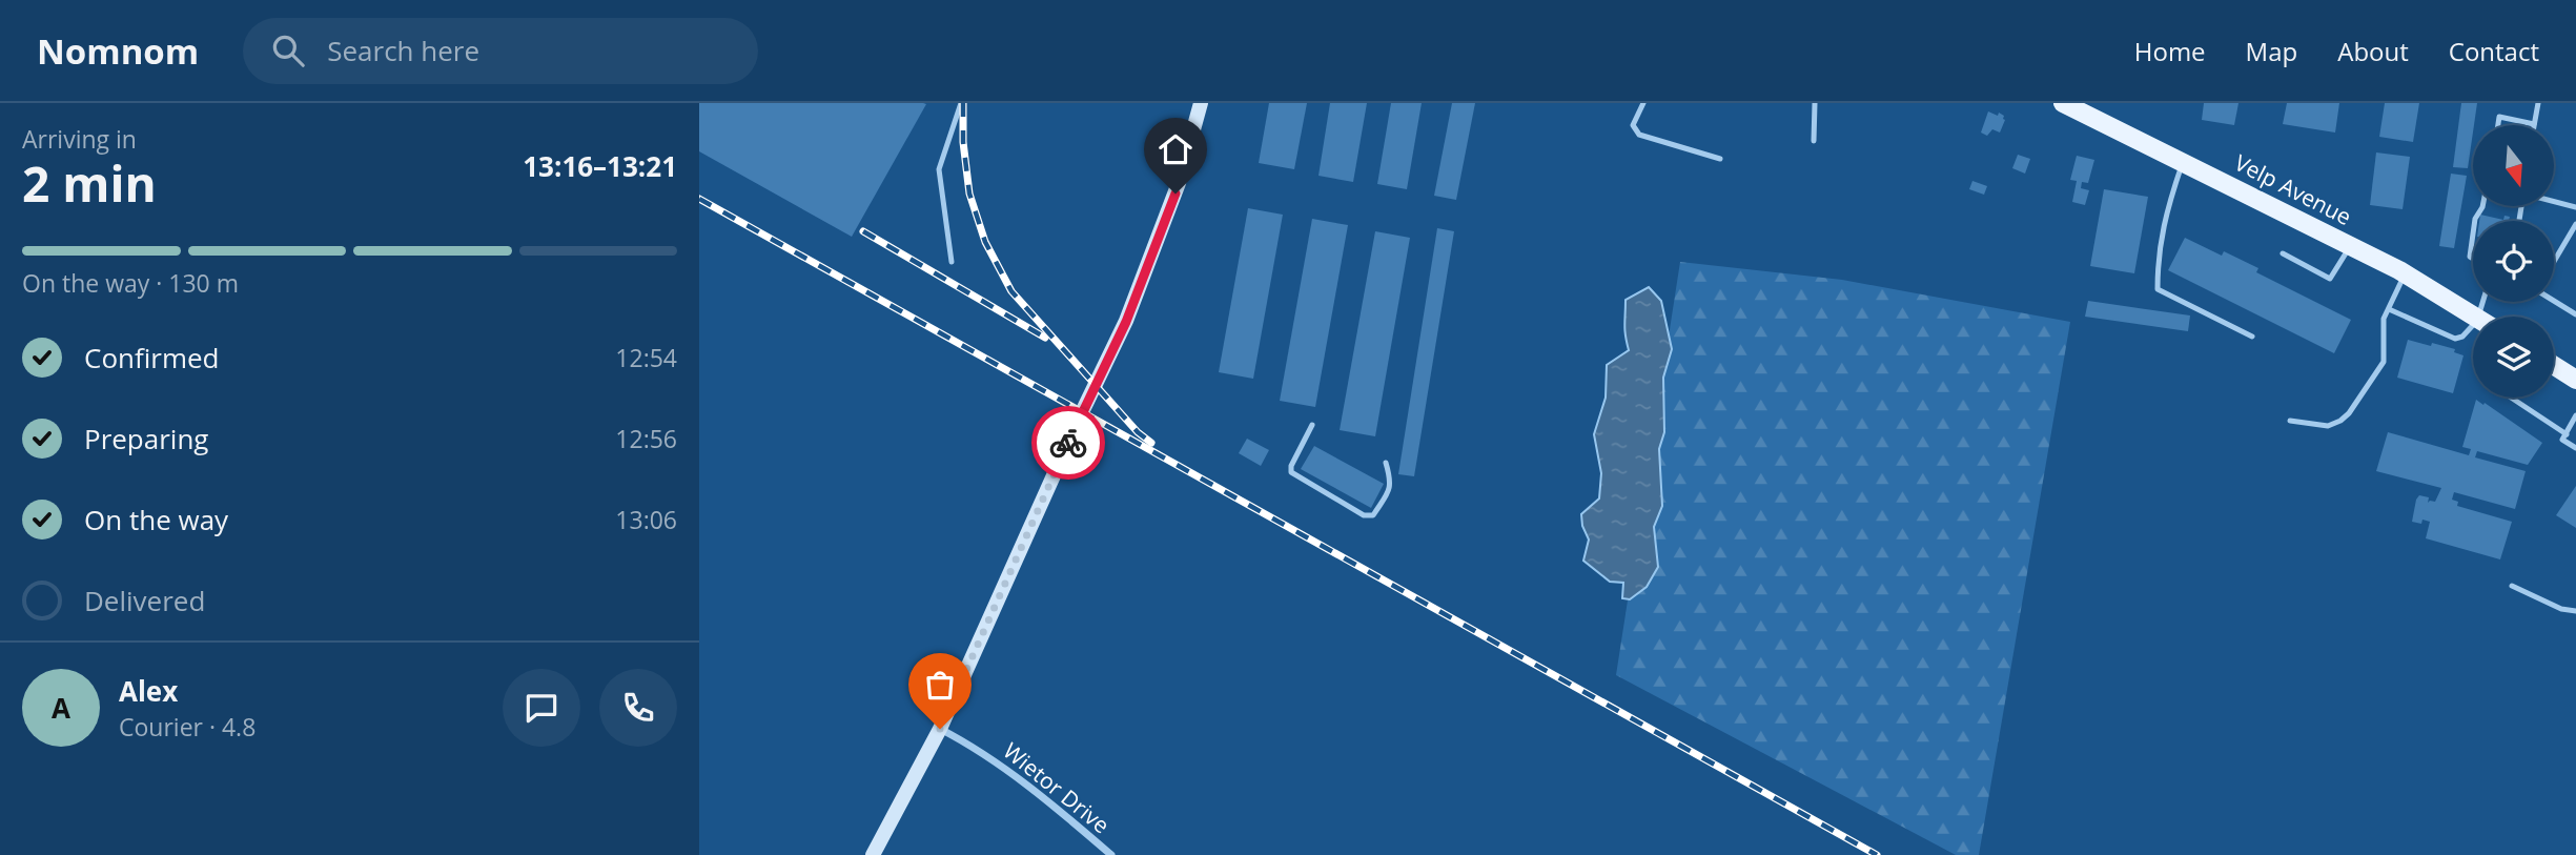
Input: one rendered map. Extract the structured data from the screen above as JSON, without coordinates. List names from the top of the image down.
{
  "streets": {
    "main road": ["Velp Avenue"],
    "street": ["Wietor Drive"]
  },
  "north": "bottom",
  "page": {
    "header": "Nomnom",
    "search": "Search here",
    "nav": [
      "Home",
      "Map",
      "About",
      "Contact"
    ],
    "heading": ["2 min", "Arriving in", "13:16–13:21"],
    "panel": ["Alex", "Courier · 4.8"],
    "bar": "On the way · 130 m",
    "list": [
      ["Confirmed", "12:54"],
      ["Preparing", "12:56"],
      ["On the way", "13:06"],
      "Delivered"
    ],
    "round": "A"
  }
}
